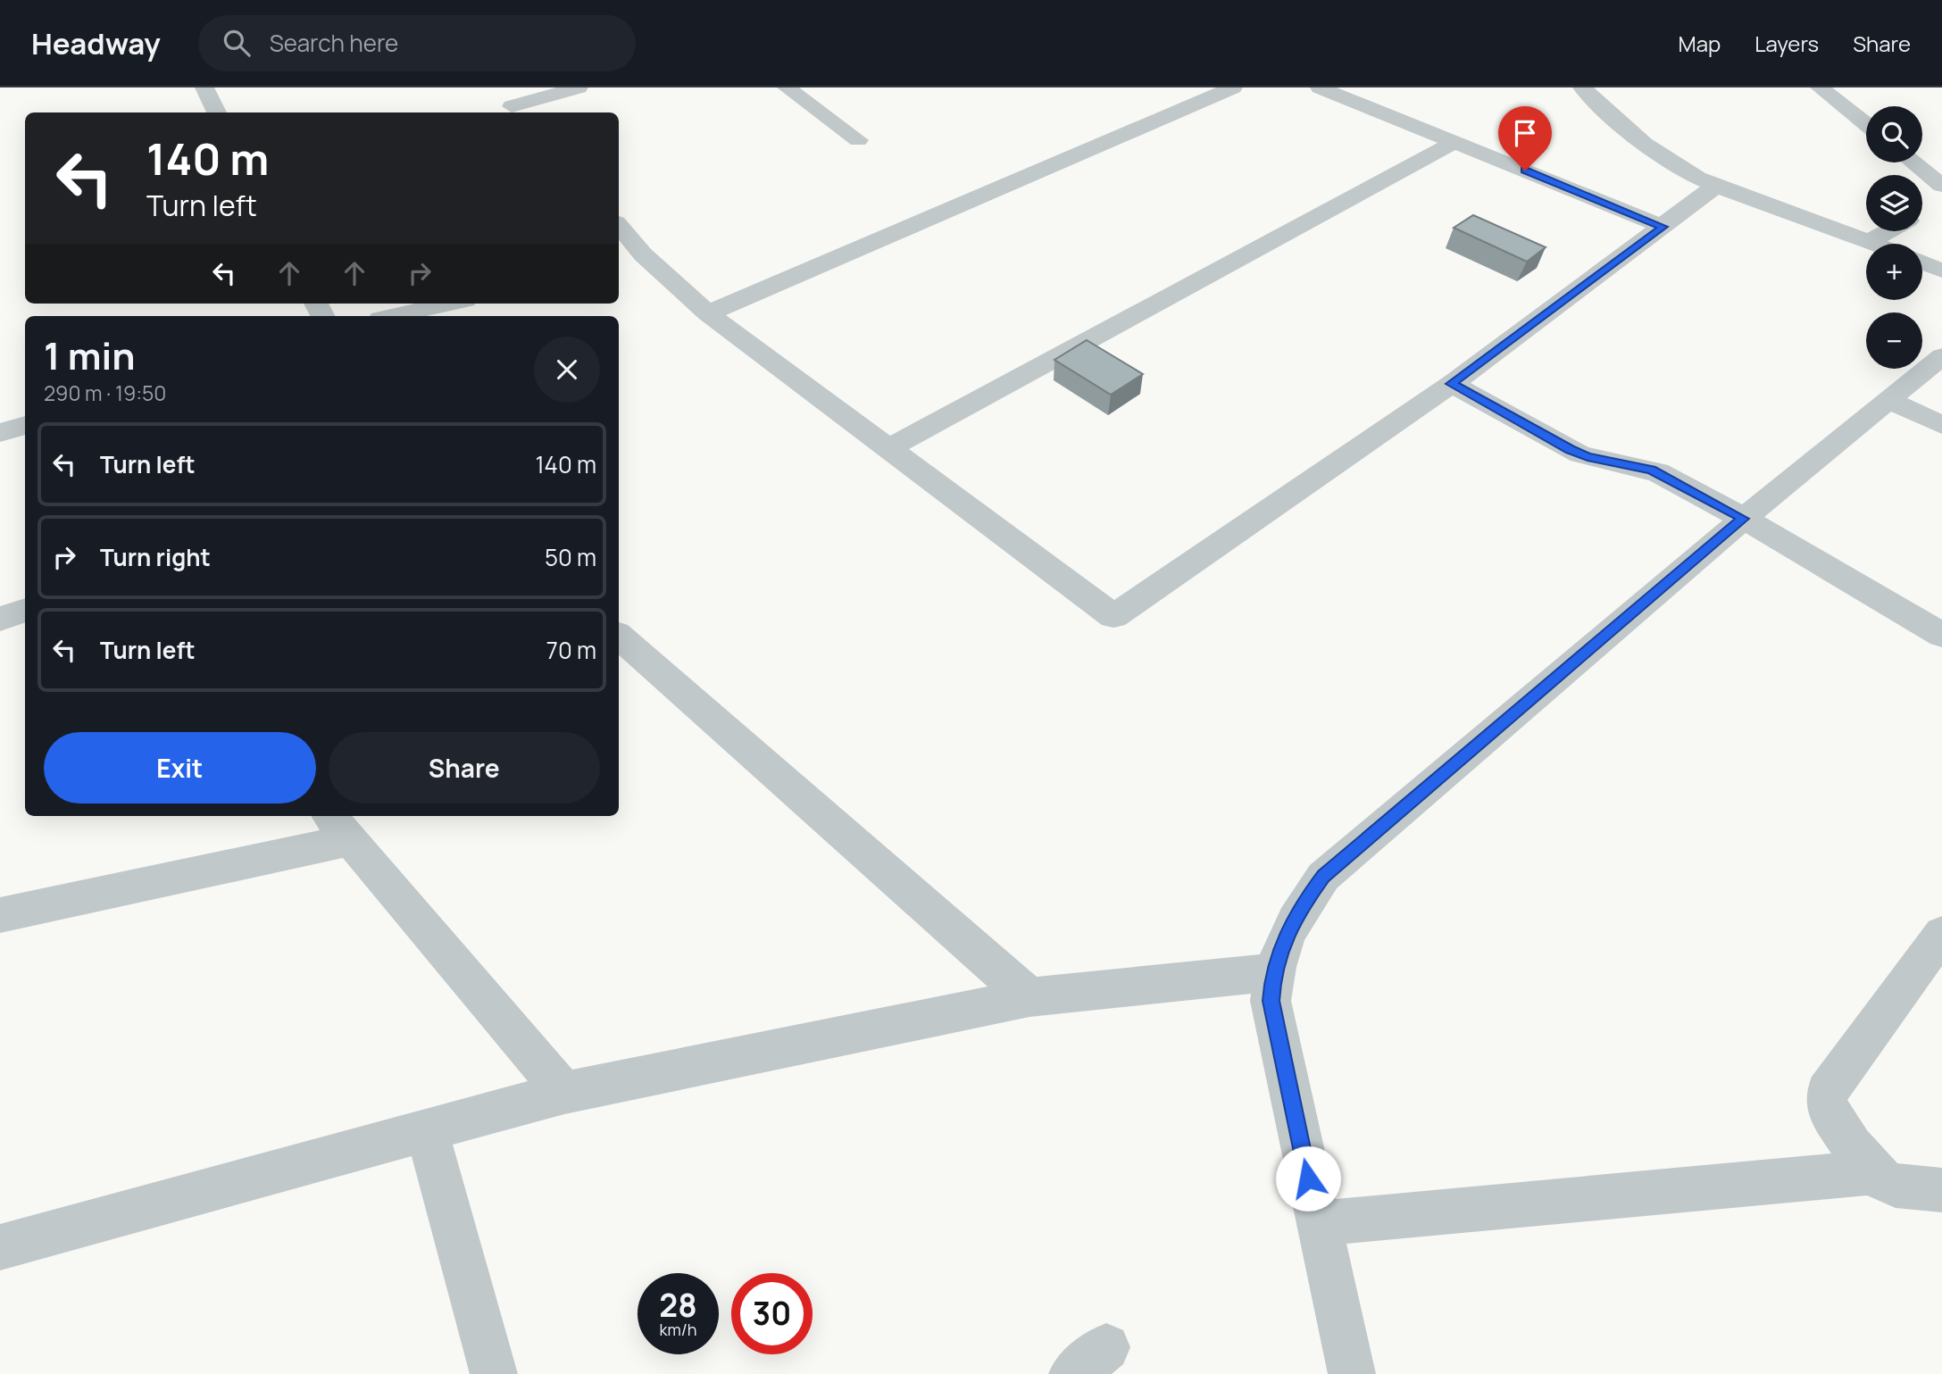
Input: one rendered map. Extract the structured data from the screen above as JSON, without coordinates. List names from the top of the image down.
{
  "page": {
    "header": "Headway",
    "search": "Search here",
    "nav": ["Map", "Layers", "Share"],
    "map_buttons": ["+", "−"],
    "turn": ["140 m", "Turn left"],
    "heading": ["1 min", "290 m · 19:50"],
    "list": [
      {
        "name": "Turn left",
        "value": "140 m"
      },
      {
        "name": "Turn right",
        "value": "50 m"
      },
      {
        "name": "Turn left",
        "value": "70 m"
      }
    ],
    "buttons": ["Exit", "Share"],
    "speed": "28 km/h",
    "limit": "30"
  }
}
